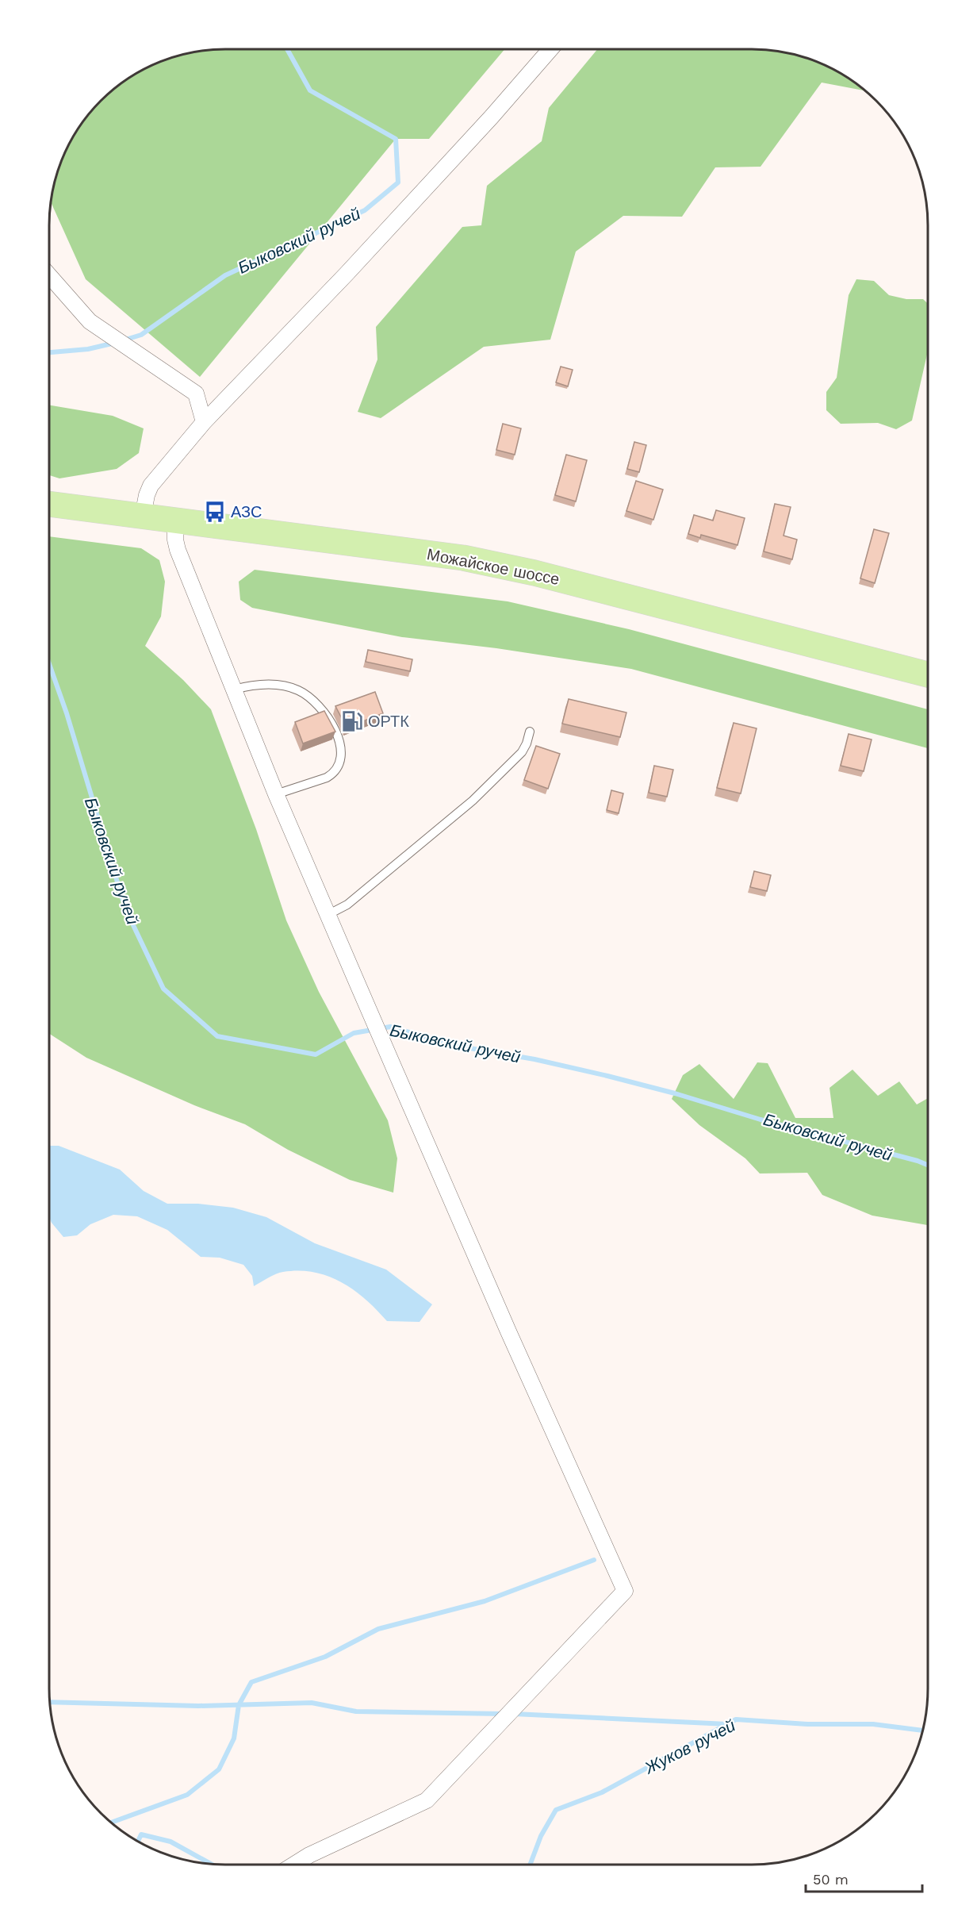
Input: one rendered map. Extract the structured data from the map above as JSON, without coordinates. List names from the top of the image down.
{
  "streets": {
    "main road": ["Можайское шоссе"]
  },
  "water": ["Быковский ручей", "Жуков ручей"],
  "places": {
    "bus stop": ["АЗС"],
    "fuel station": ["ОРТК"]
  },
  "scale_bar": "50 m"
}
